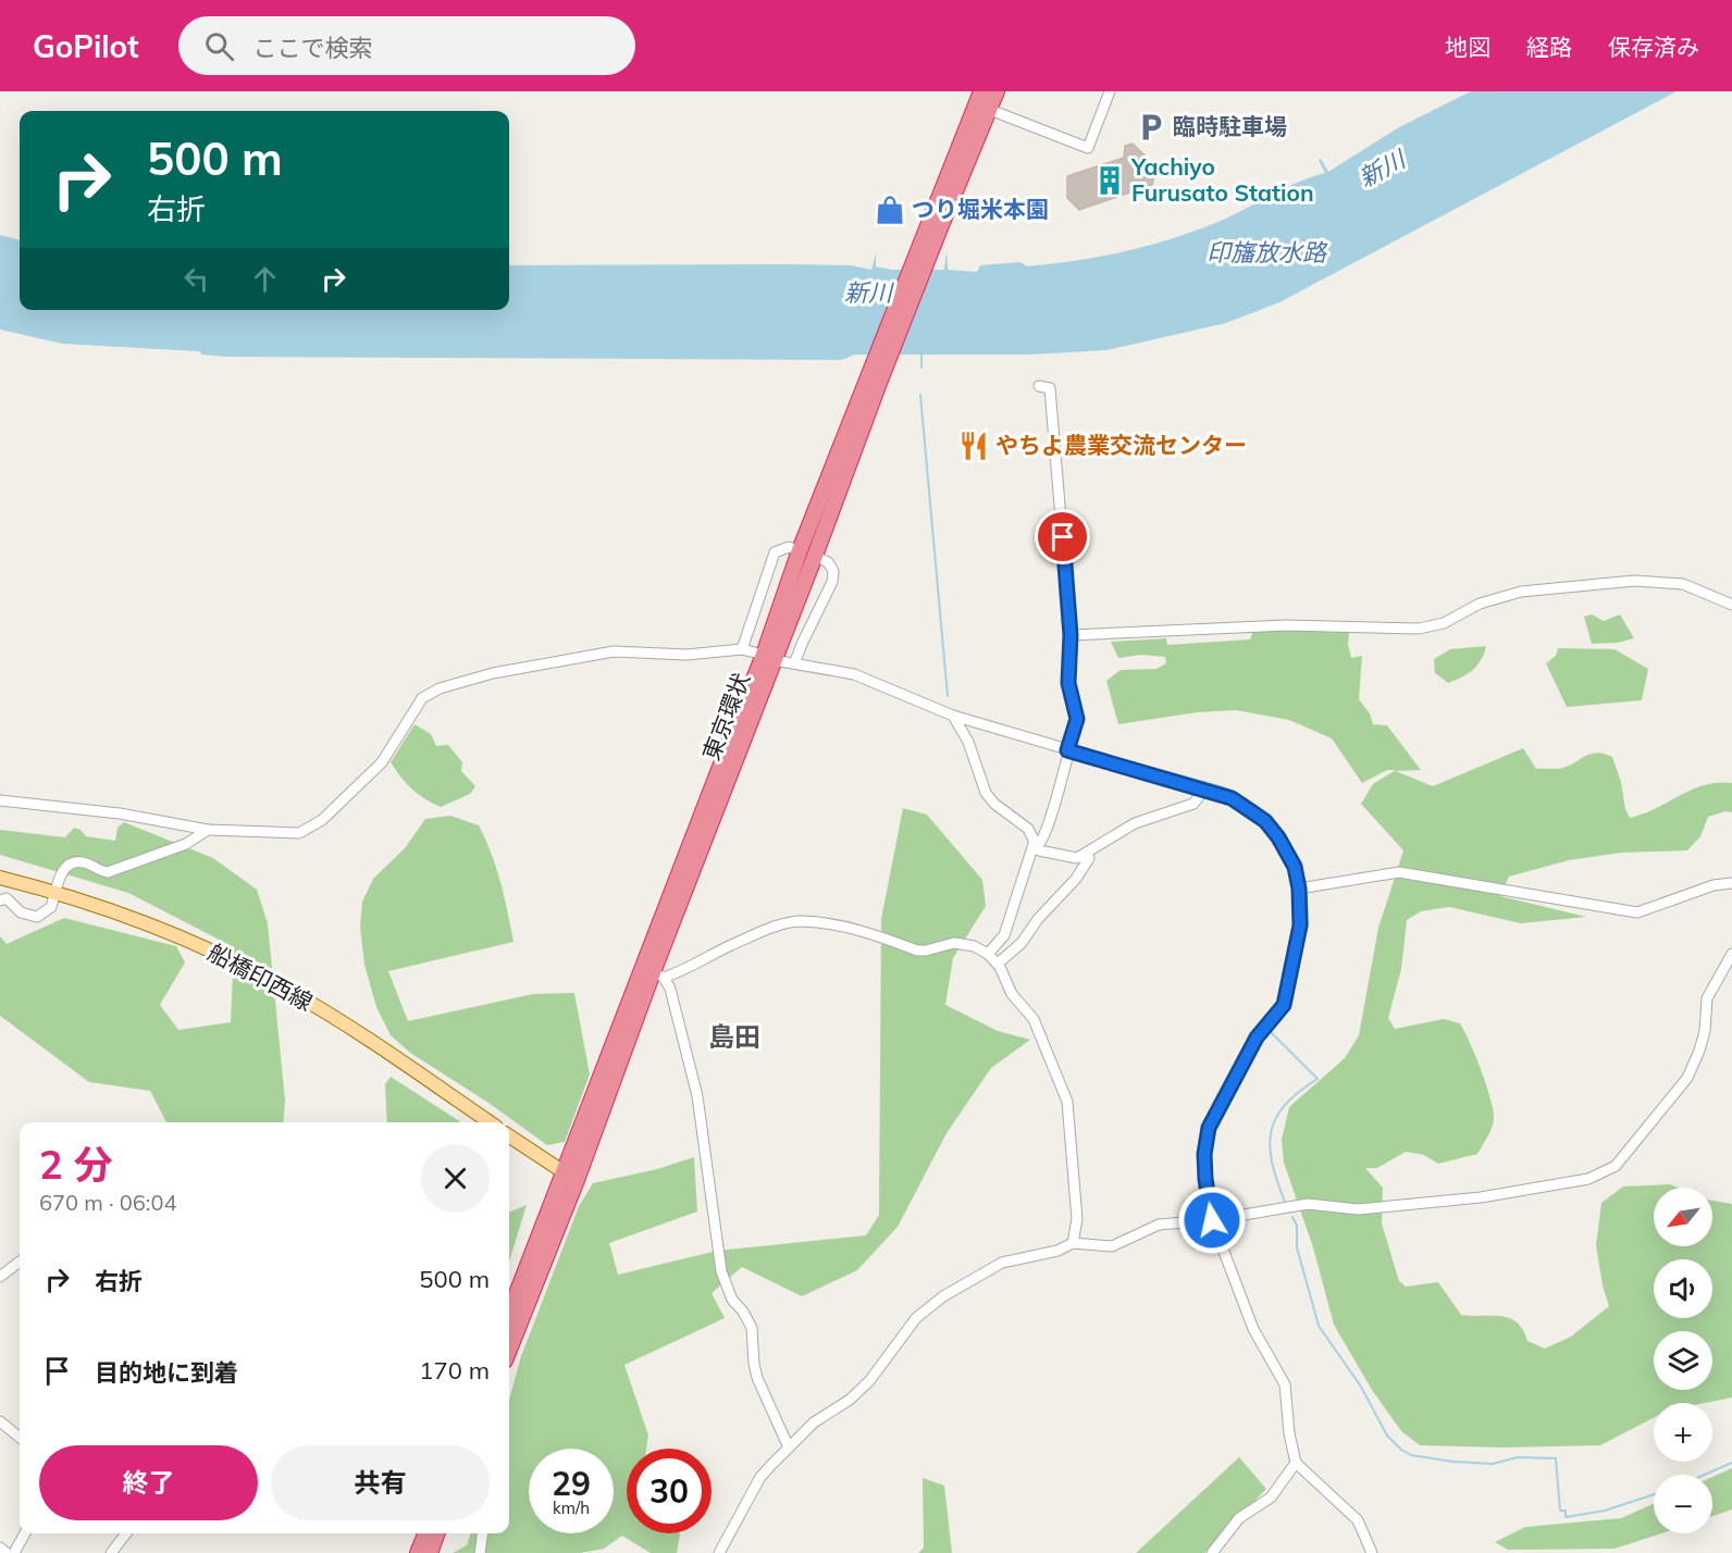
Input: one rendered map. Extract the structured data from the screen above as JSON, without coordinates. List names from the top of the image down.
{
  "streets": {
    "highway": ["東京環状"],
    "main road": ["船橋印西線"]
  },
  "districts": ["島田"],
  "water": ["新川", "印旛放水路"],
  "places": {
    "parking": ["臨時駐車場"],
    "building": ["Yachiyo Furusato Station"],
    "shop": ["つり堀米本園"],
    "restaurant": ["やちよ農業交流センター"]
  },
  "north": "bottom left",
  "page": {
    "header": "GoPilot",
    "search": "ここで検索",
    "nav": ["地図", "経路", "保存済み"],
    "turn": ["500 m", "右折"],
    "heading": ["2 分", "670 m · 06:04"],
    "map_buttons": ["+", "−"],
    "list": [
      {
        "name": "右折",
        "value": "500 m"
      },
      {
        "name": "目的地に到着",
        "value": "170 m"
      }
    ],
    "buttons": ["終了", "共有"],
    "speed": "29 km/h",
    "limit": "30"
  }
}
